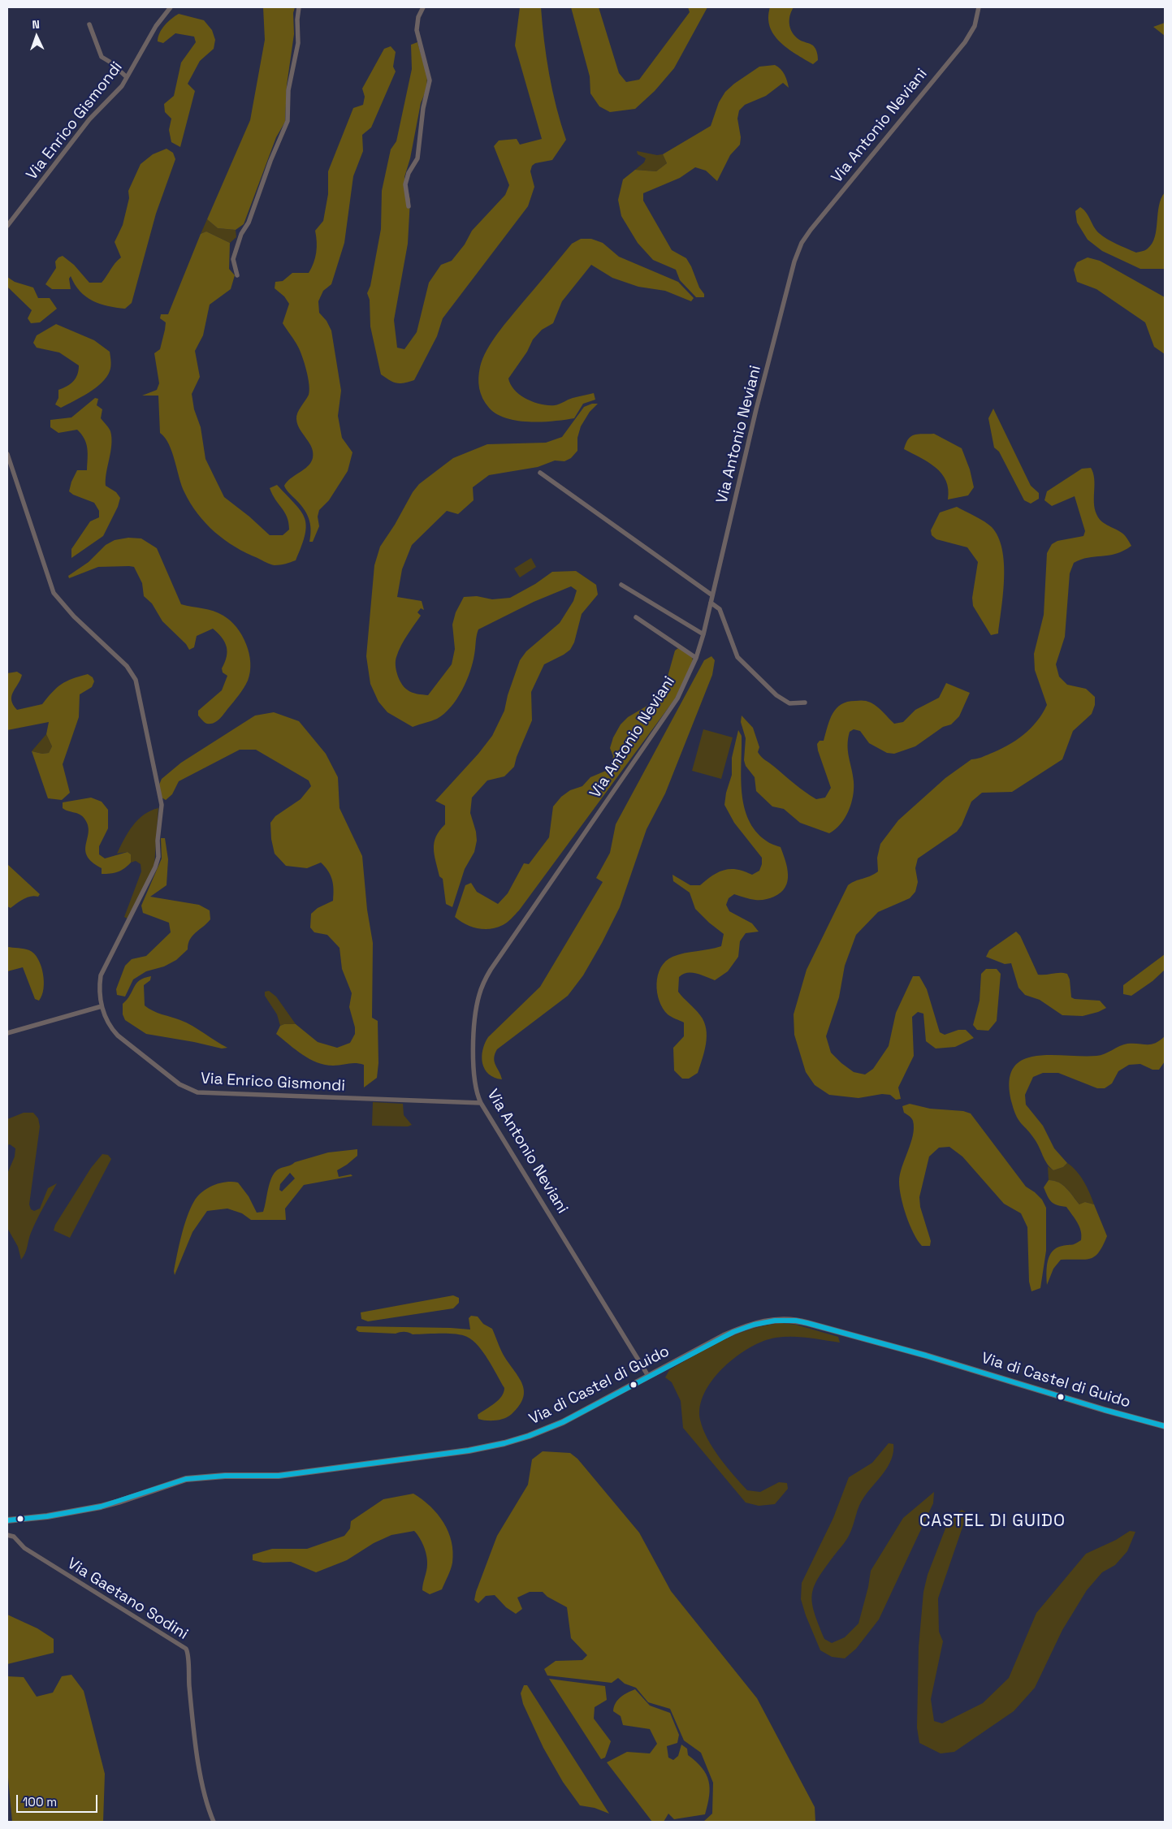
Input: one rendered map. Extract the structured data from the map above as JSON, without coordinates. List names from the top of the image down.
{
  "streets": {
    "street": [
      "Via Enrico Gismondi",
      "Via Antonio Neviani",
      "Via di Castel di Guido",
      "Via Gaetano Sodini"
    ]
  },
  "crossings": [
    ["Via Enrico Gismondi", "Via Antonio Neviani"],
    ["Via Antonio Neviani", "Via di Castel di Guido"]
  ],
  "districts": ["CASTEL DI GUIDO"],
  "scale_bar": "100 m",
  "north": "top"
}
